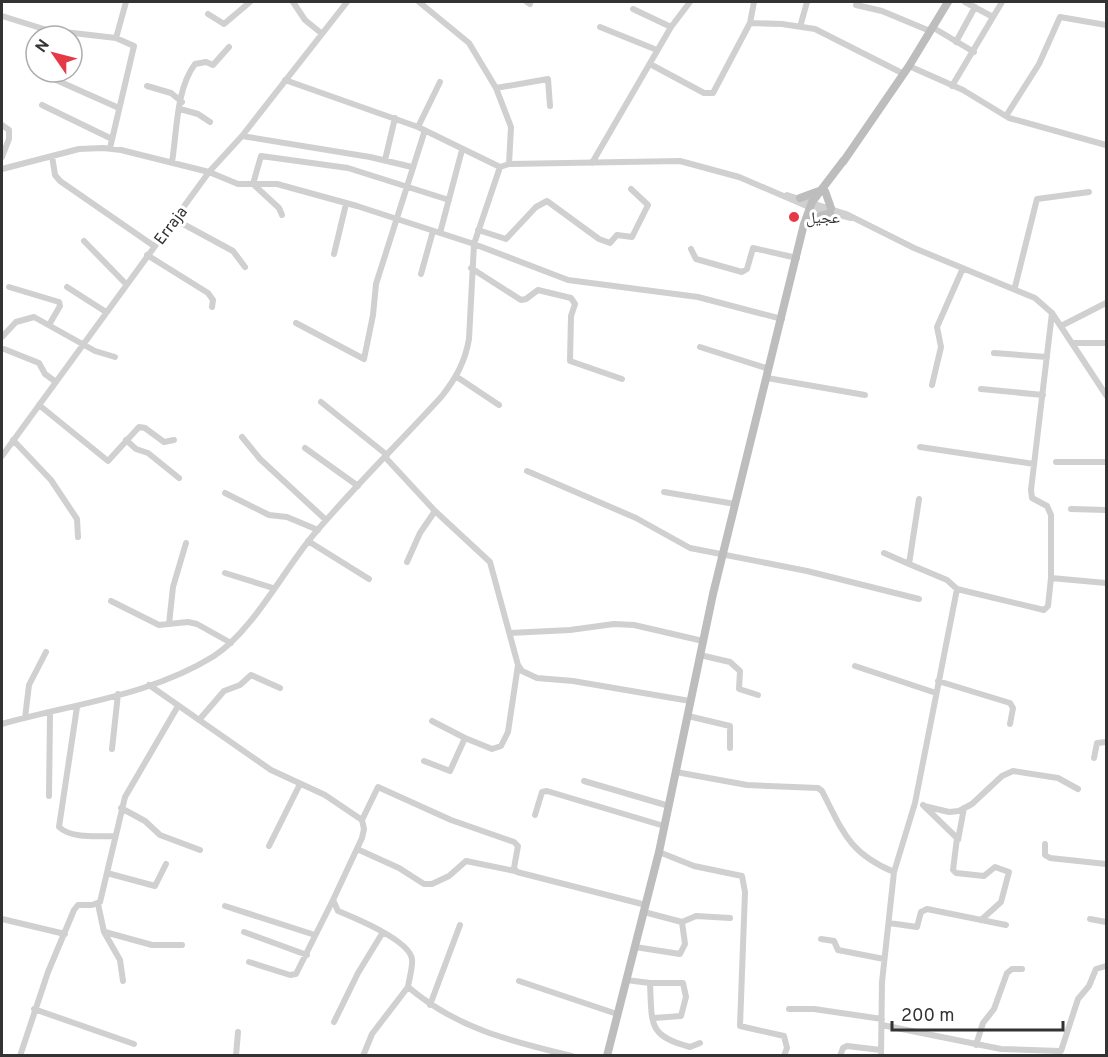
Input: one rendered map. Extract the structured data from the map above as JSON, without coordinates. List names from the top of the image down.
{
  "streets": {
    "street": ["Erraja"]
  },
  "places": ["عجيل"],
  "scale_bar": "200 m",
  "north": "top left"
}
